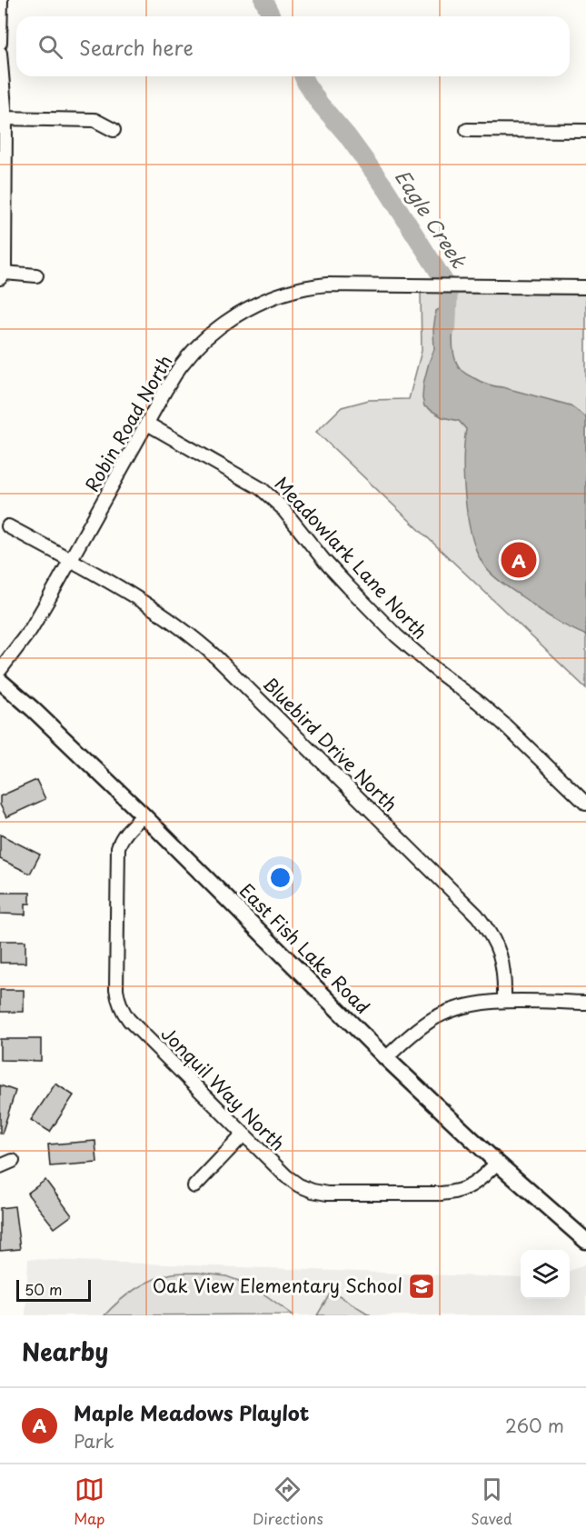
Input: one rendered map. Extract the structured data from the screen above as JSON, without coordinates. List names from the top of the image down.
{
  "streets": {
    "street": [
      "Robin Road North",
      "Meadowlark Lane North",
      "Bluebird Drive North",
      "East Fish Lake Road",
      "Jonquil Way North"
    ]
  },
  "crossings": [
    ["Robin Road North", "Meadowlark Lane North"],
    ["Robin Road North", "Bluebird Drive North"],
    ["East Fish Lake Road", "Jonquil Way North"]
  ],
  "water": ["Eagle Creek"],
  "places": {
    "school or university": ["Oak View Elementary School"]
  },
  "scale_bar": "50 m",
  "page": {
    "search": "Search here",
    "pins": "A",
    "scale": "50 m",
    "heading": "Nearby",
    "list": [
      {
        "mark": "A",
        "name": "Maple Meadows Playlot",
        "note": "Park",
        "value": "260 m"
      }
    ],
    "nav": ["Map", "Directions", "Saved"]
  }
}
